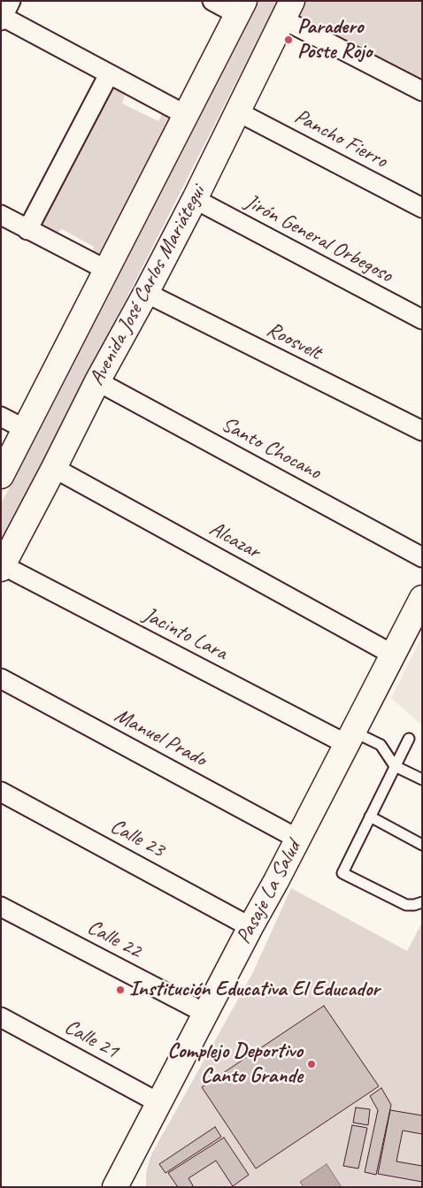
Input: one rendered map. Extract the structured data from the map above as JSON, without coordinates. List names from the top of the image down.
{
  "streets": {
    "main road": ["Avenida José Carlos Mariátegui", "Pasaje La Salud"],
    "street": [
      "Pancho Fierro",
      "Jirón General Orbegoso",
      "Roosvelt",
      "Santo Chocano",
      "Alcazar",
      "Jacinto Lara",
      "Manuel Prado",
      "Calle 23",
      "Calle 22",
      "Calle 21"
    ]
  },
  "crossings": [
    ["Pancho Fierro", "Avenida José Carlos Mariátegui"],
    ["Jirón General Orbegoso", "Avenida José Carlos Mariátegui"],
    ["Avenida José Carlos Mariátegui", "Roosvelt"],
    ["Avenida José Carlos Mariátegui", "Santo Chocano"],
    ["Avenida José Carlos Mariátegui", "Alcazar"],
    ["Avenida José Carlos Mariátegui", "Jacinto Lara"],
    ["Alcazar", "Pasaje La Salud"],
    ["Jacinto Lara", "Pasaje La Salud"],
    ["Manuel Prado", "Pasaje La Salud"],
    ["Calle 23", "Pasaje La Salud"],
    ["Pasaje La Salud", "Calle 22"],
    ["Pasaje La Salud", "Calle 21"]
  ],
  "places": ["Paradero Poste Rojo", "Institución Educativa El Educador", "Complejo Deportivo Canto Grande"]
}
